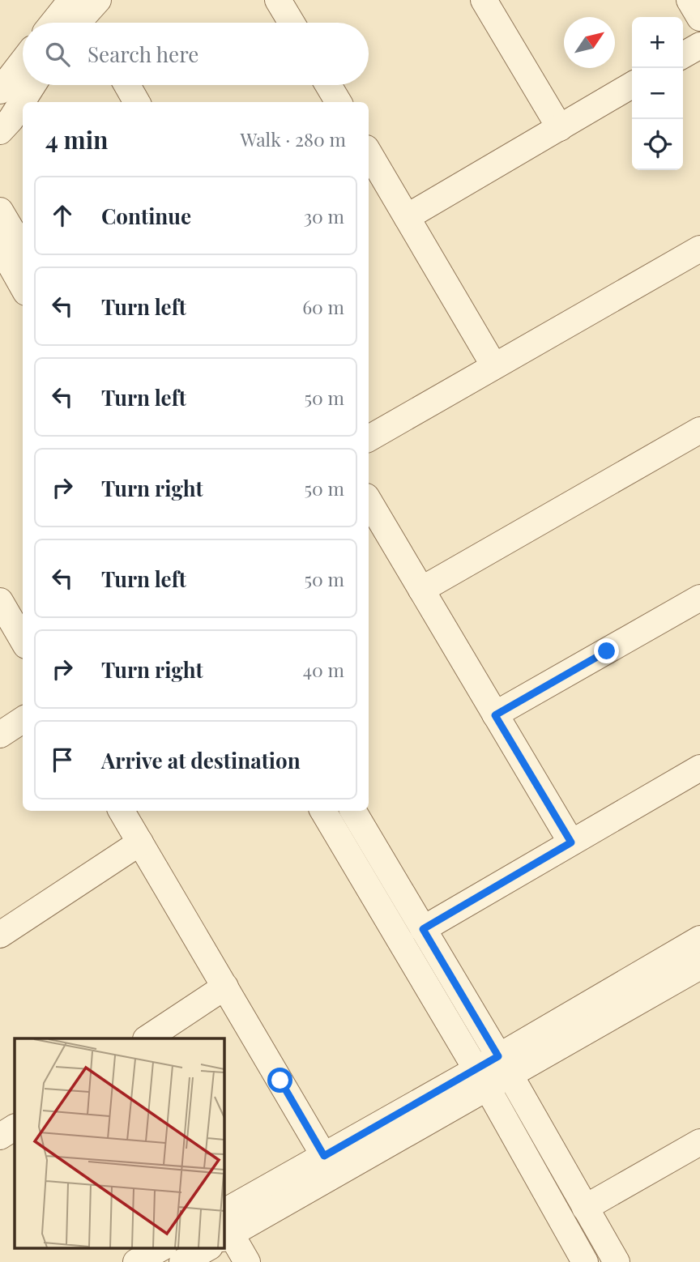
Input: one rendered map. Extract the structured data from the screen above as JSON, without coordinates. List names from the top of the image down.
{
  "north": "top right",
  "page": {
    "map_buttons": ["+", "−"],
    "search": "Search here",
    "heading": ["4 min", "Walk · 280 m"],
    "list": [
      ["Continue", "30 m"],
      ["Turn left", "60 m"],
      ["Turn left", "50 m"],
      ["Turn right", "50 m"],
      ["Turn left", "50 m"],
      ["Turn right", "40 m"],
      "Arrive at destination"
    ]
  }
}
